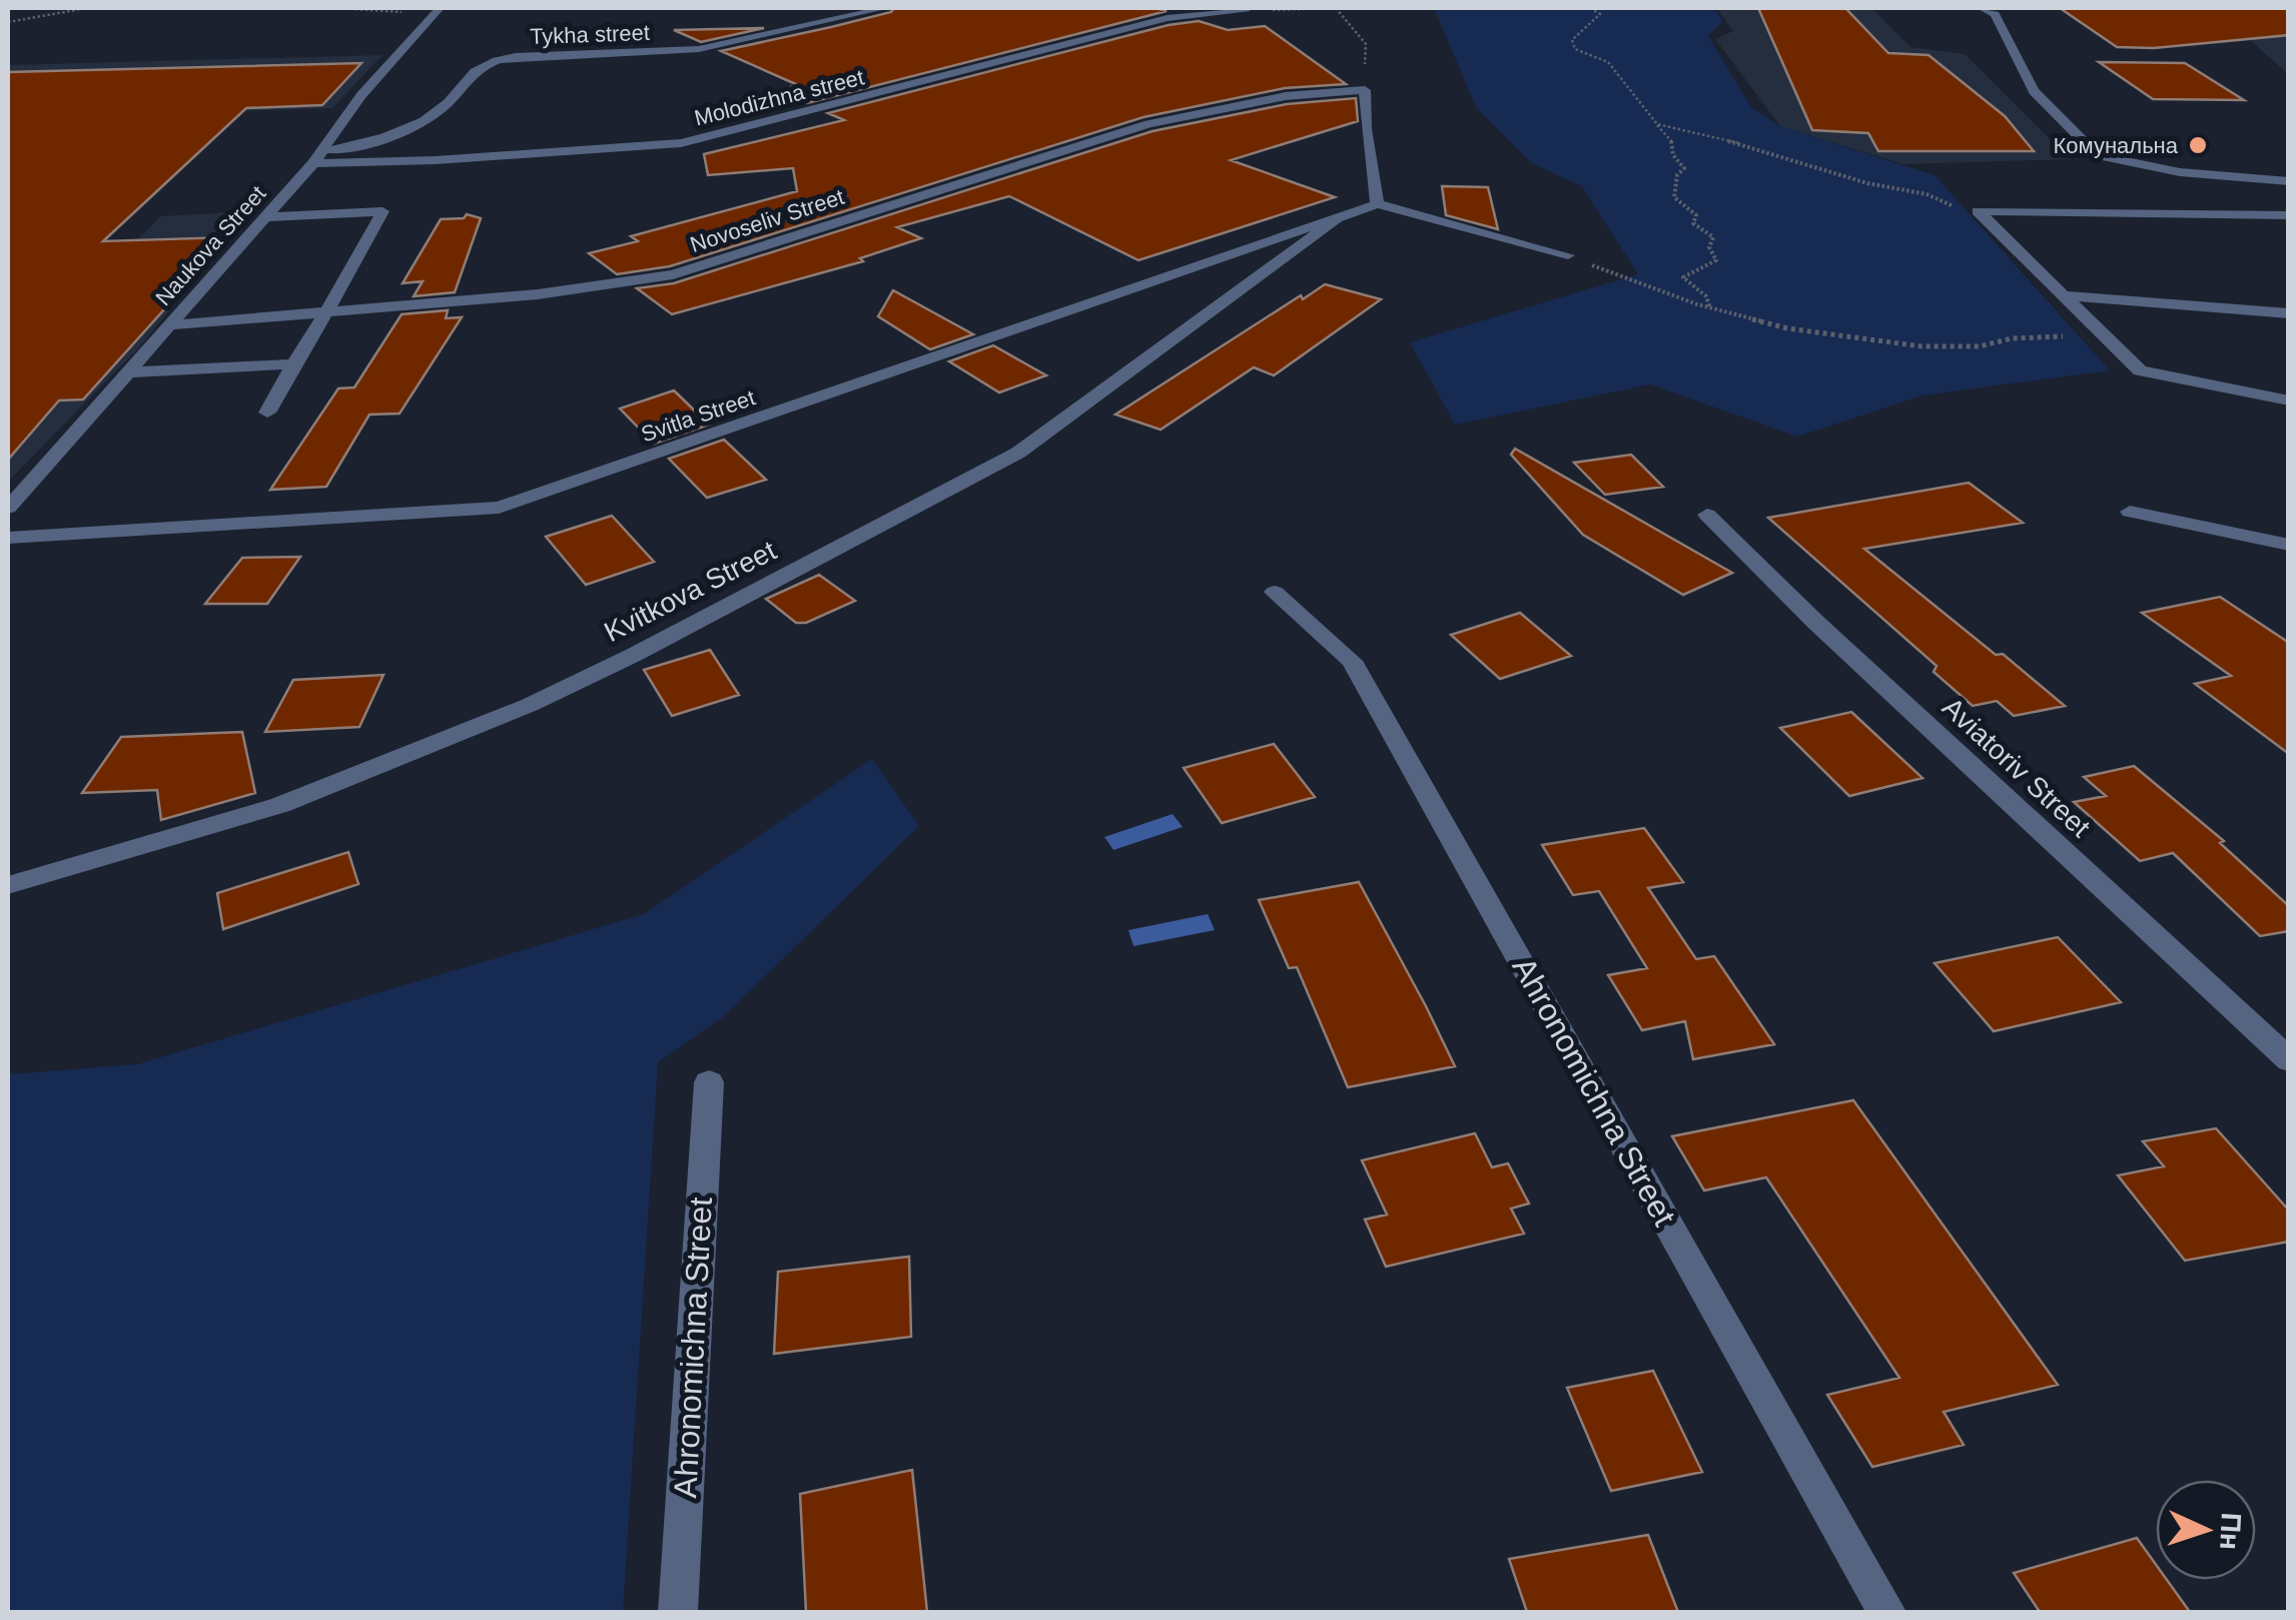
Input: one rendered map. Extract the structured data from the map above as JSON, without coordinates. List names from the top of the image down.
{
  "streets": {
    "street": [
      "Tykha street",
      "Molodizhna street",
      "Novoseliv Street",
      "Naukova Street",
      "Svitla Street",
      "Kvitkova Street",
      "Aviatoriv Street",
      "Ahronomichna Street"
    ]
  },
  "crossings": [
    ["Tykha street", "Molodizhna street"],
    ["Tykha street", "Naukova Street"],
    ["Molodizhna street", "Naukova Street"],
    ["Novoseliv Street", "Naukova Street"],
    ["Svitla Street", "Kvitkova Street"]
  ],
  "places": ["Комунальна"],
  "north": "right"
}
